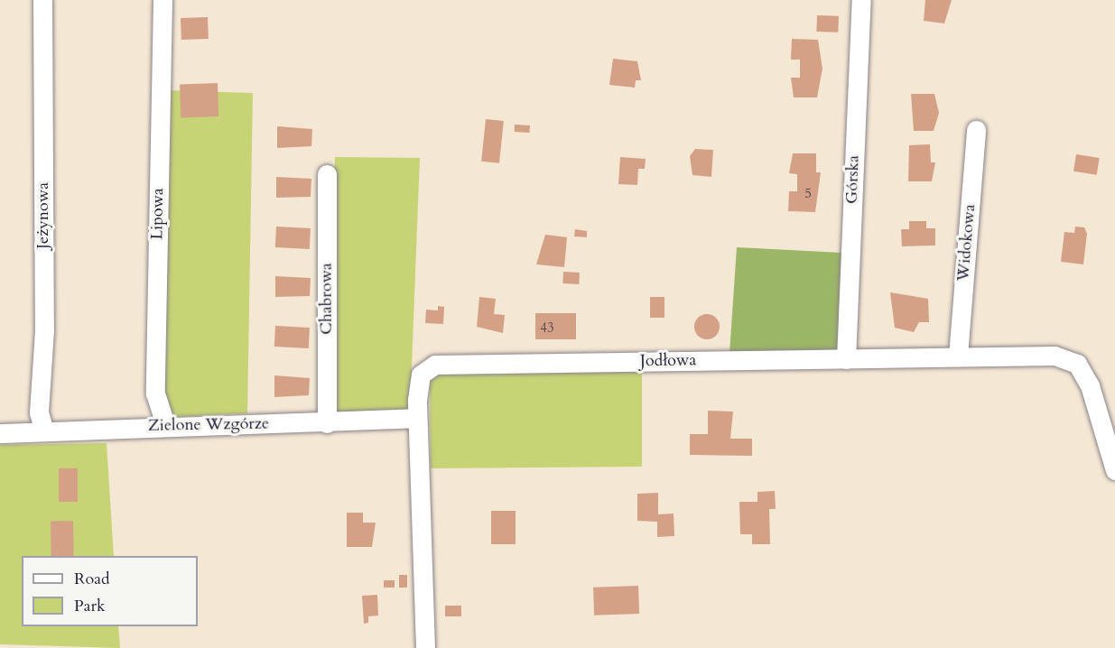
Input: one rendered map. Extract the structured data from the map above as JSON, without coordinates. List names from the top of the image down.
{
  "streets": {
    "street": [
      "Górska",
      "Lipowa",
      "Jeżynowa",
      "Widokowa",
      "Chabrowa",
      "Jodłowa",
      "Zielone Wzgórze"
    ]
  },
  "crossings": [
    ["Górska", "Jodłowa"],
    ["Lipowa", "Zielone Wzgórze"],
    ["Jeżynowa", "Zielone Wzgórze"],
    ["Widokowa", "Jodłowa"],
    ["Chabrowa", "Zielone Wzgórze"],
    ["Jodłowa", "Zielone Wzgórze"]
  ],
  "house_numbers": ["5", "43"],
  "legend": ["Road", "Park"]
}
